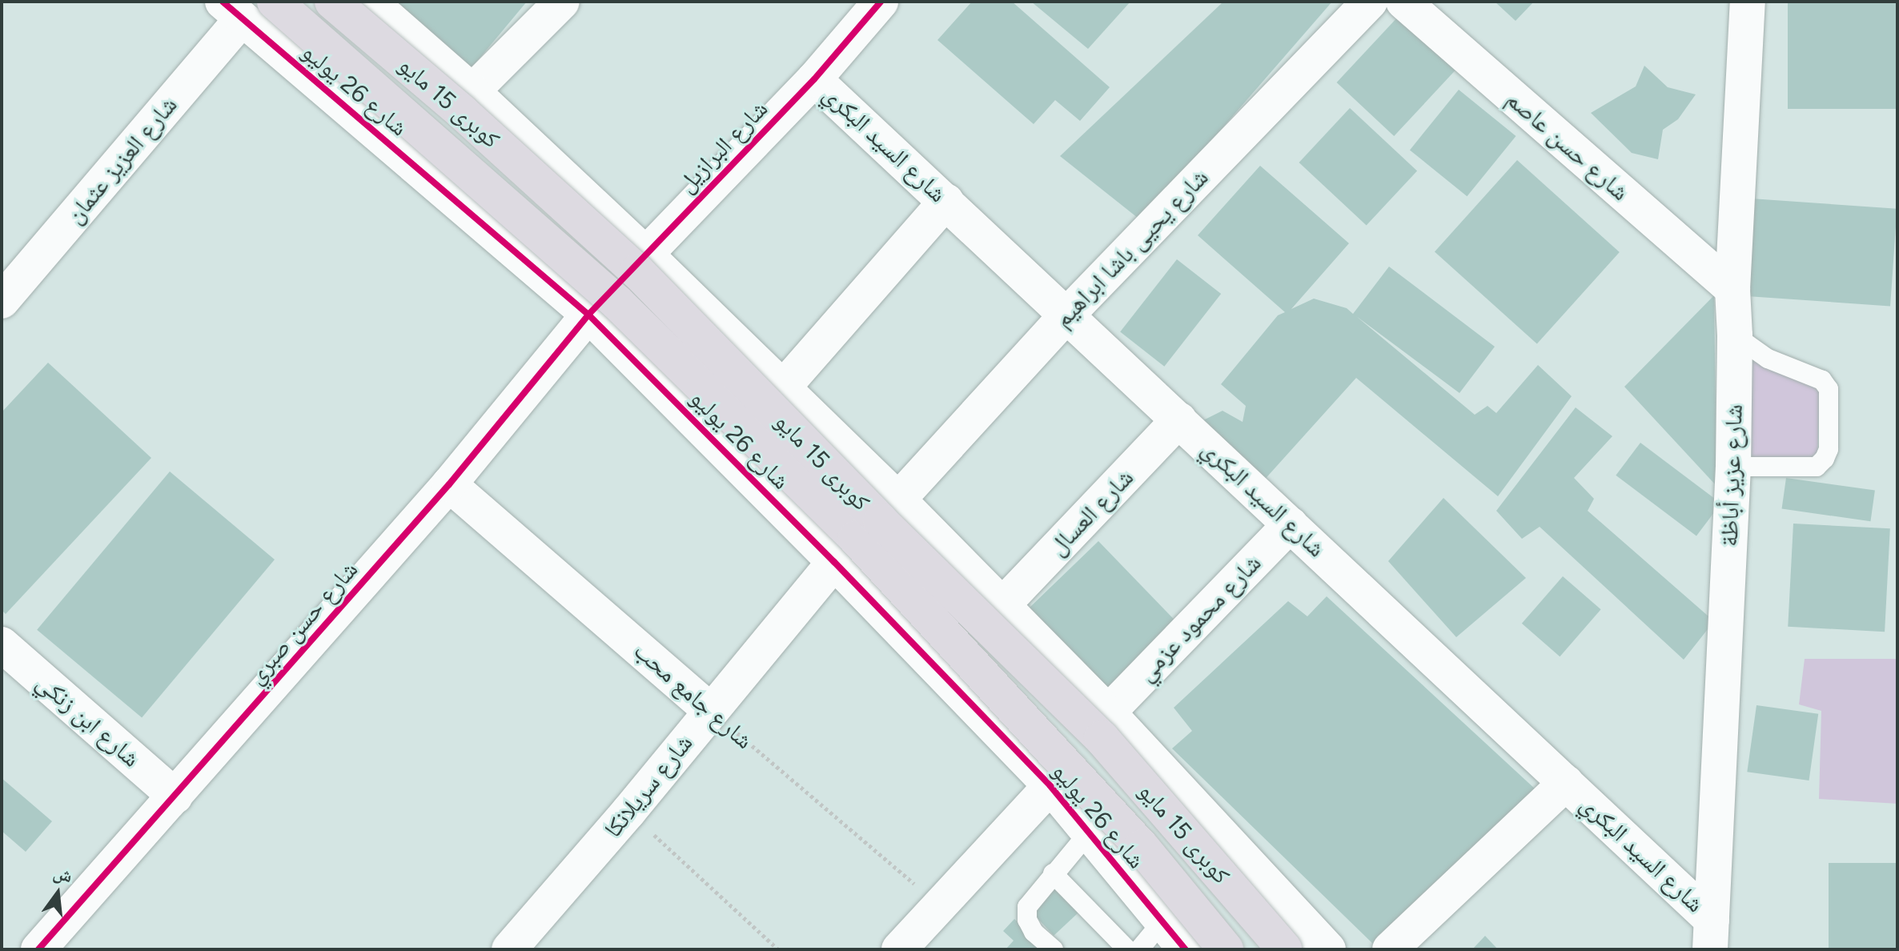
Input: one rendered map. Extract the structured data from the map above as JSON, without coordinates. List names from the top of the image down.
{
  "streets": {
    "highway": ["كوبرى 15 مايو"],
    "street": [
      "شارع 26 يوليو",
      "شارع السيد البكري",
      "شارع حسن عاصم",
      "شارع البرازيل",
      "شارع العزيز عثمان",
      "شارع يحيى باشا ابراهيم",
      "شارع عزيز أباظة",
      "شارع العسال",
      "شارع محمود عزمي",
      "شارع حسن صبري",
      "شارع جامع محب",
      "شارع ابن زنكي",
      "شارع سريلانكا"
    ]
  },
  "crossings": [
    ["شارع 26 يوليو", "شارع البرازيل"],
    ["شارع 26 يوليو", "شارع العزيز عثمان"],
    ["شارع 26 يوليو", "شارع حسن صبري"],
    ["شارع 26 يوليو", "شارع سريلانكا"],
    ["شارع السيد البكري", "شارع البرازيل"],
    ["شارع السيد البكري", "شارع يحيى باشا ابراهيم"],
    ["شارع السيد البكري", "شارع عزيز أباظة"],
    ["شارع السيد البكري", "شارع العسال"],
    ["شارع السيد البكري", "شارع محمود عزمي"],
    ["شارع حسن عاصم", "شارع عزيز أباظة"],
    ["شارع البرازيل", "شارع حسن صبري"],
    ["شارع حسن صبري", "شارع جامع محب"],
    ["شارع حسن صبري", "شارع ابن زنكي"],
    ["شارع جامع محب", "شارع سريلانكا"]
  ],
  "north": "top"
}
